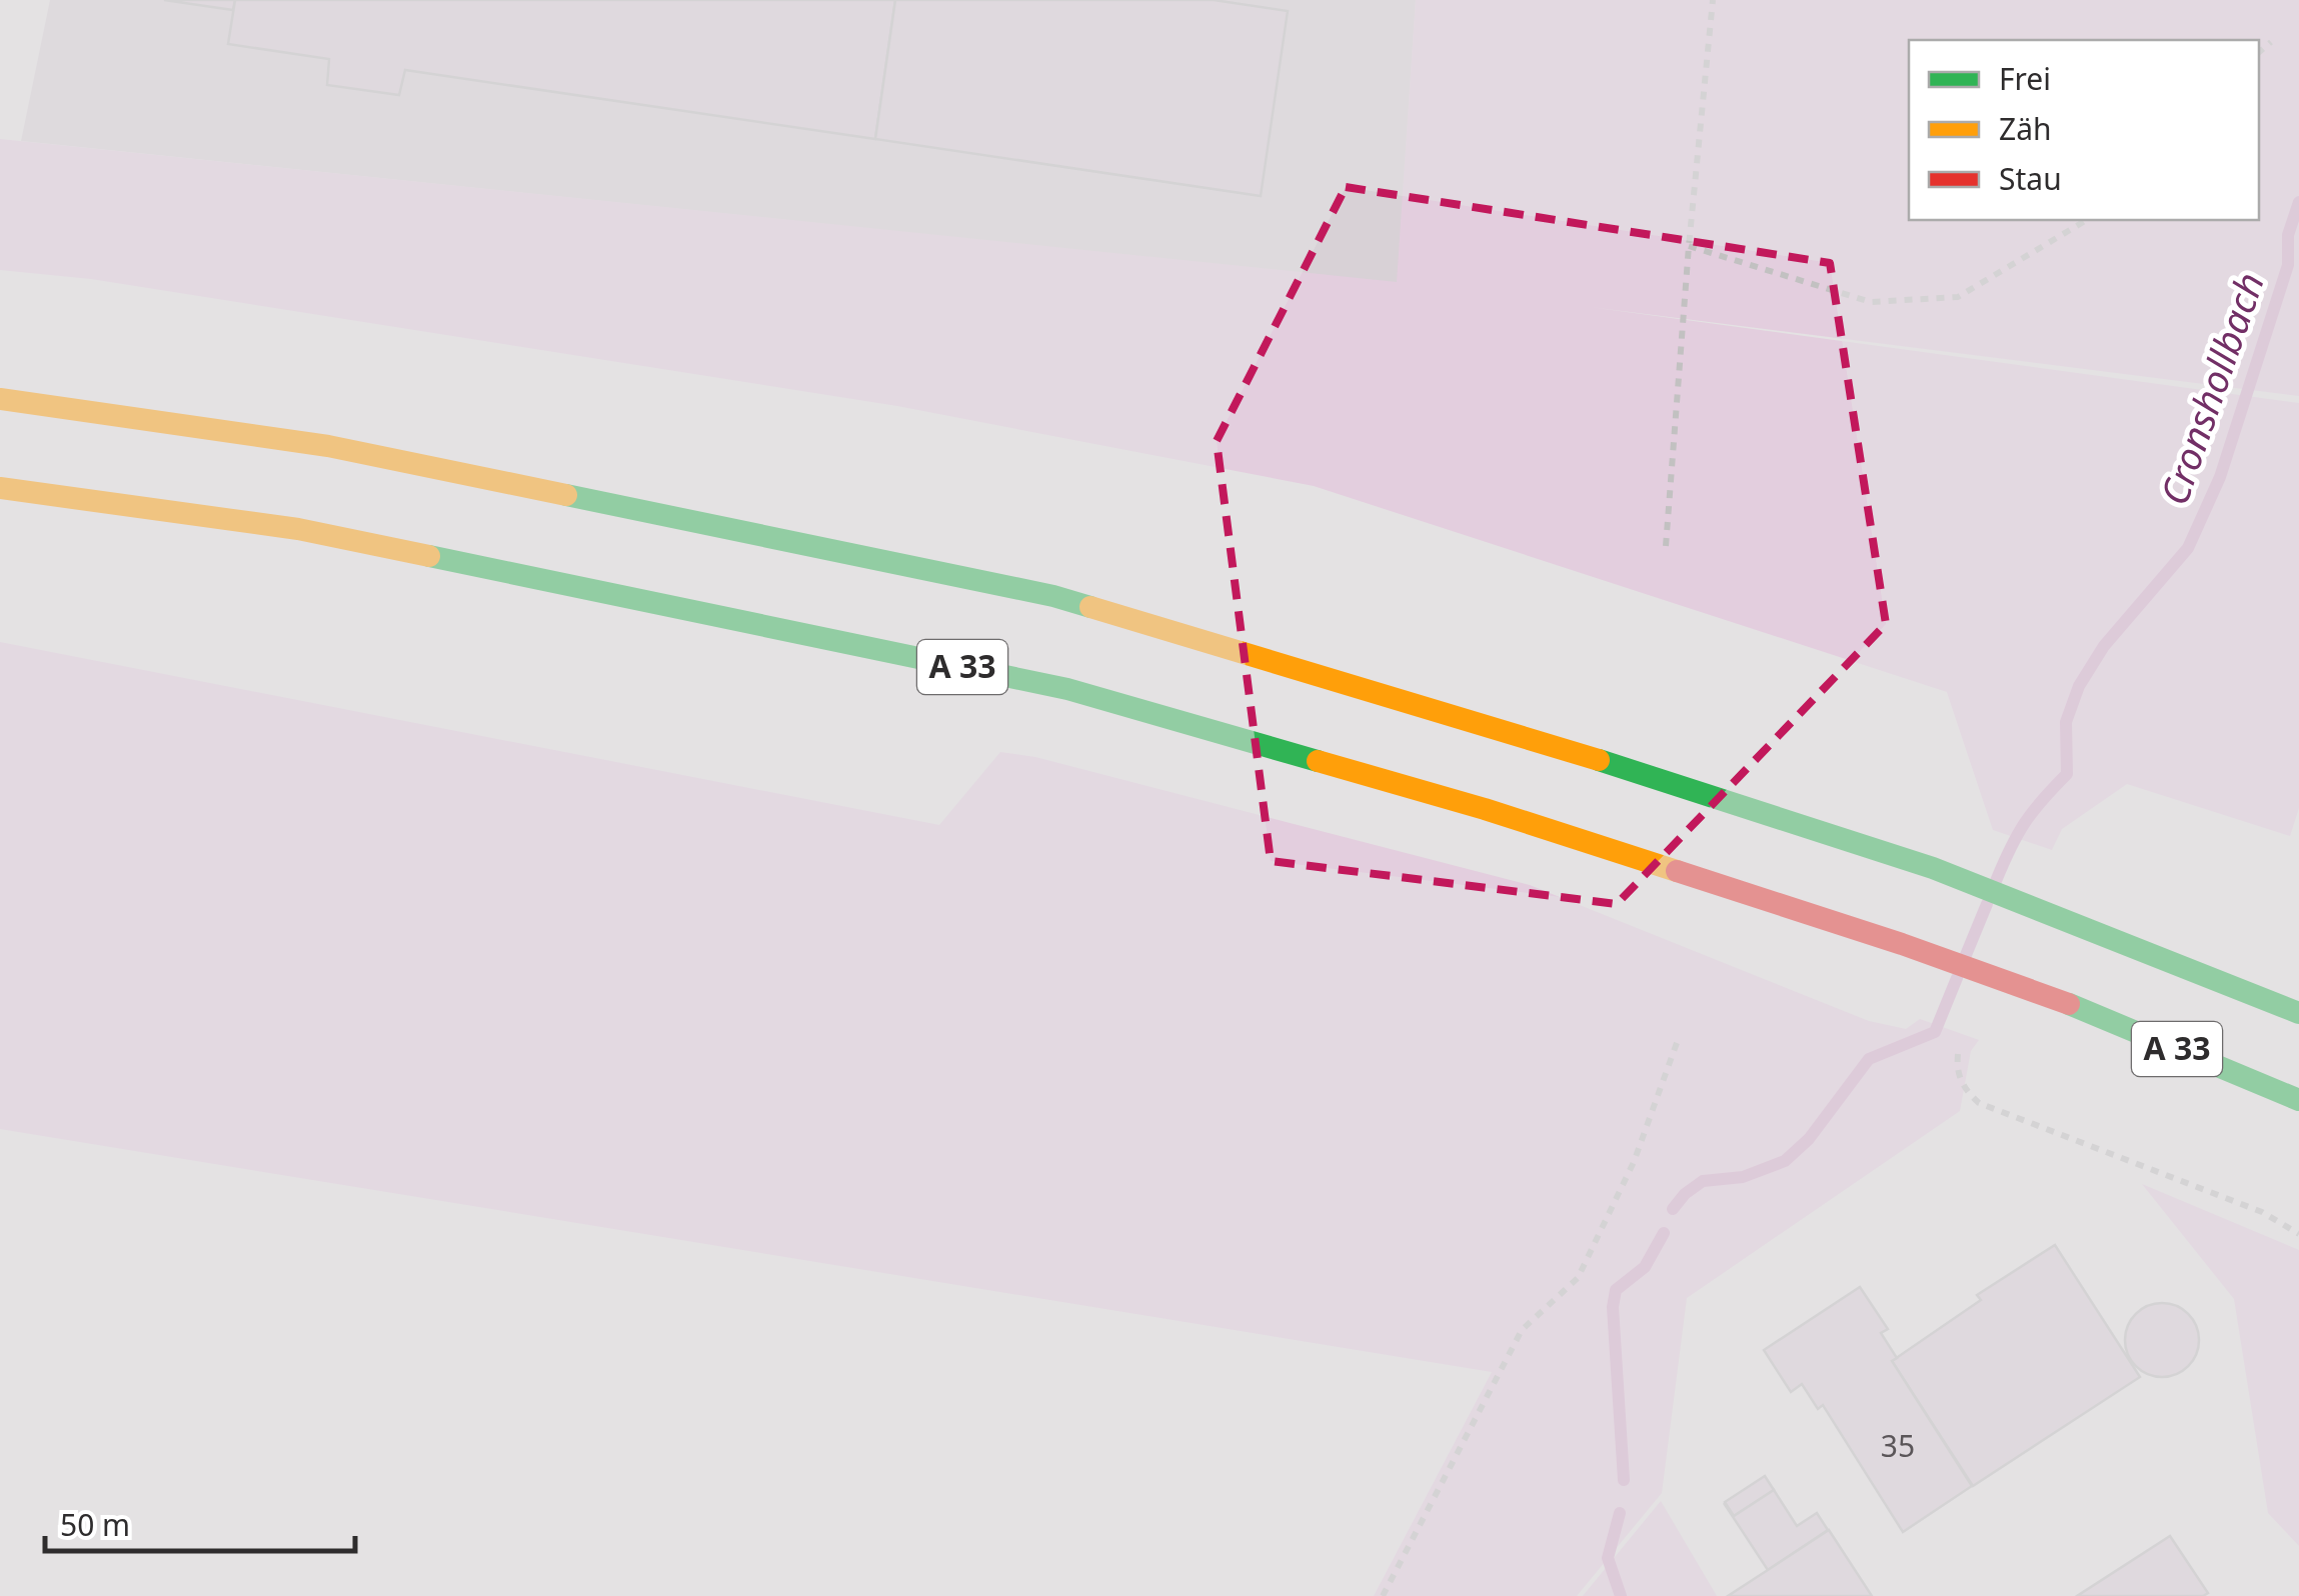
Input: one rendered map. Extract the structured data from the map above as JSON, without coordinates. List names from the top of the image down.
{
  "streets": {
    "highway": ["A 33"]
  },
  "water": ["Cronshollbach"],
  "house_numbers": ["35"],
  "legend": ["Frei", "Zäh", "Stau"],
  "scale_bar": "50 m"
}
